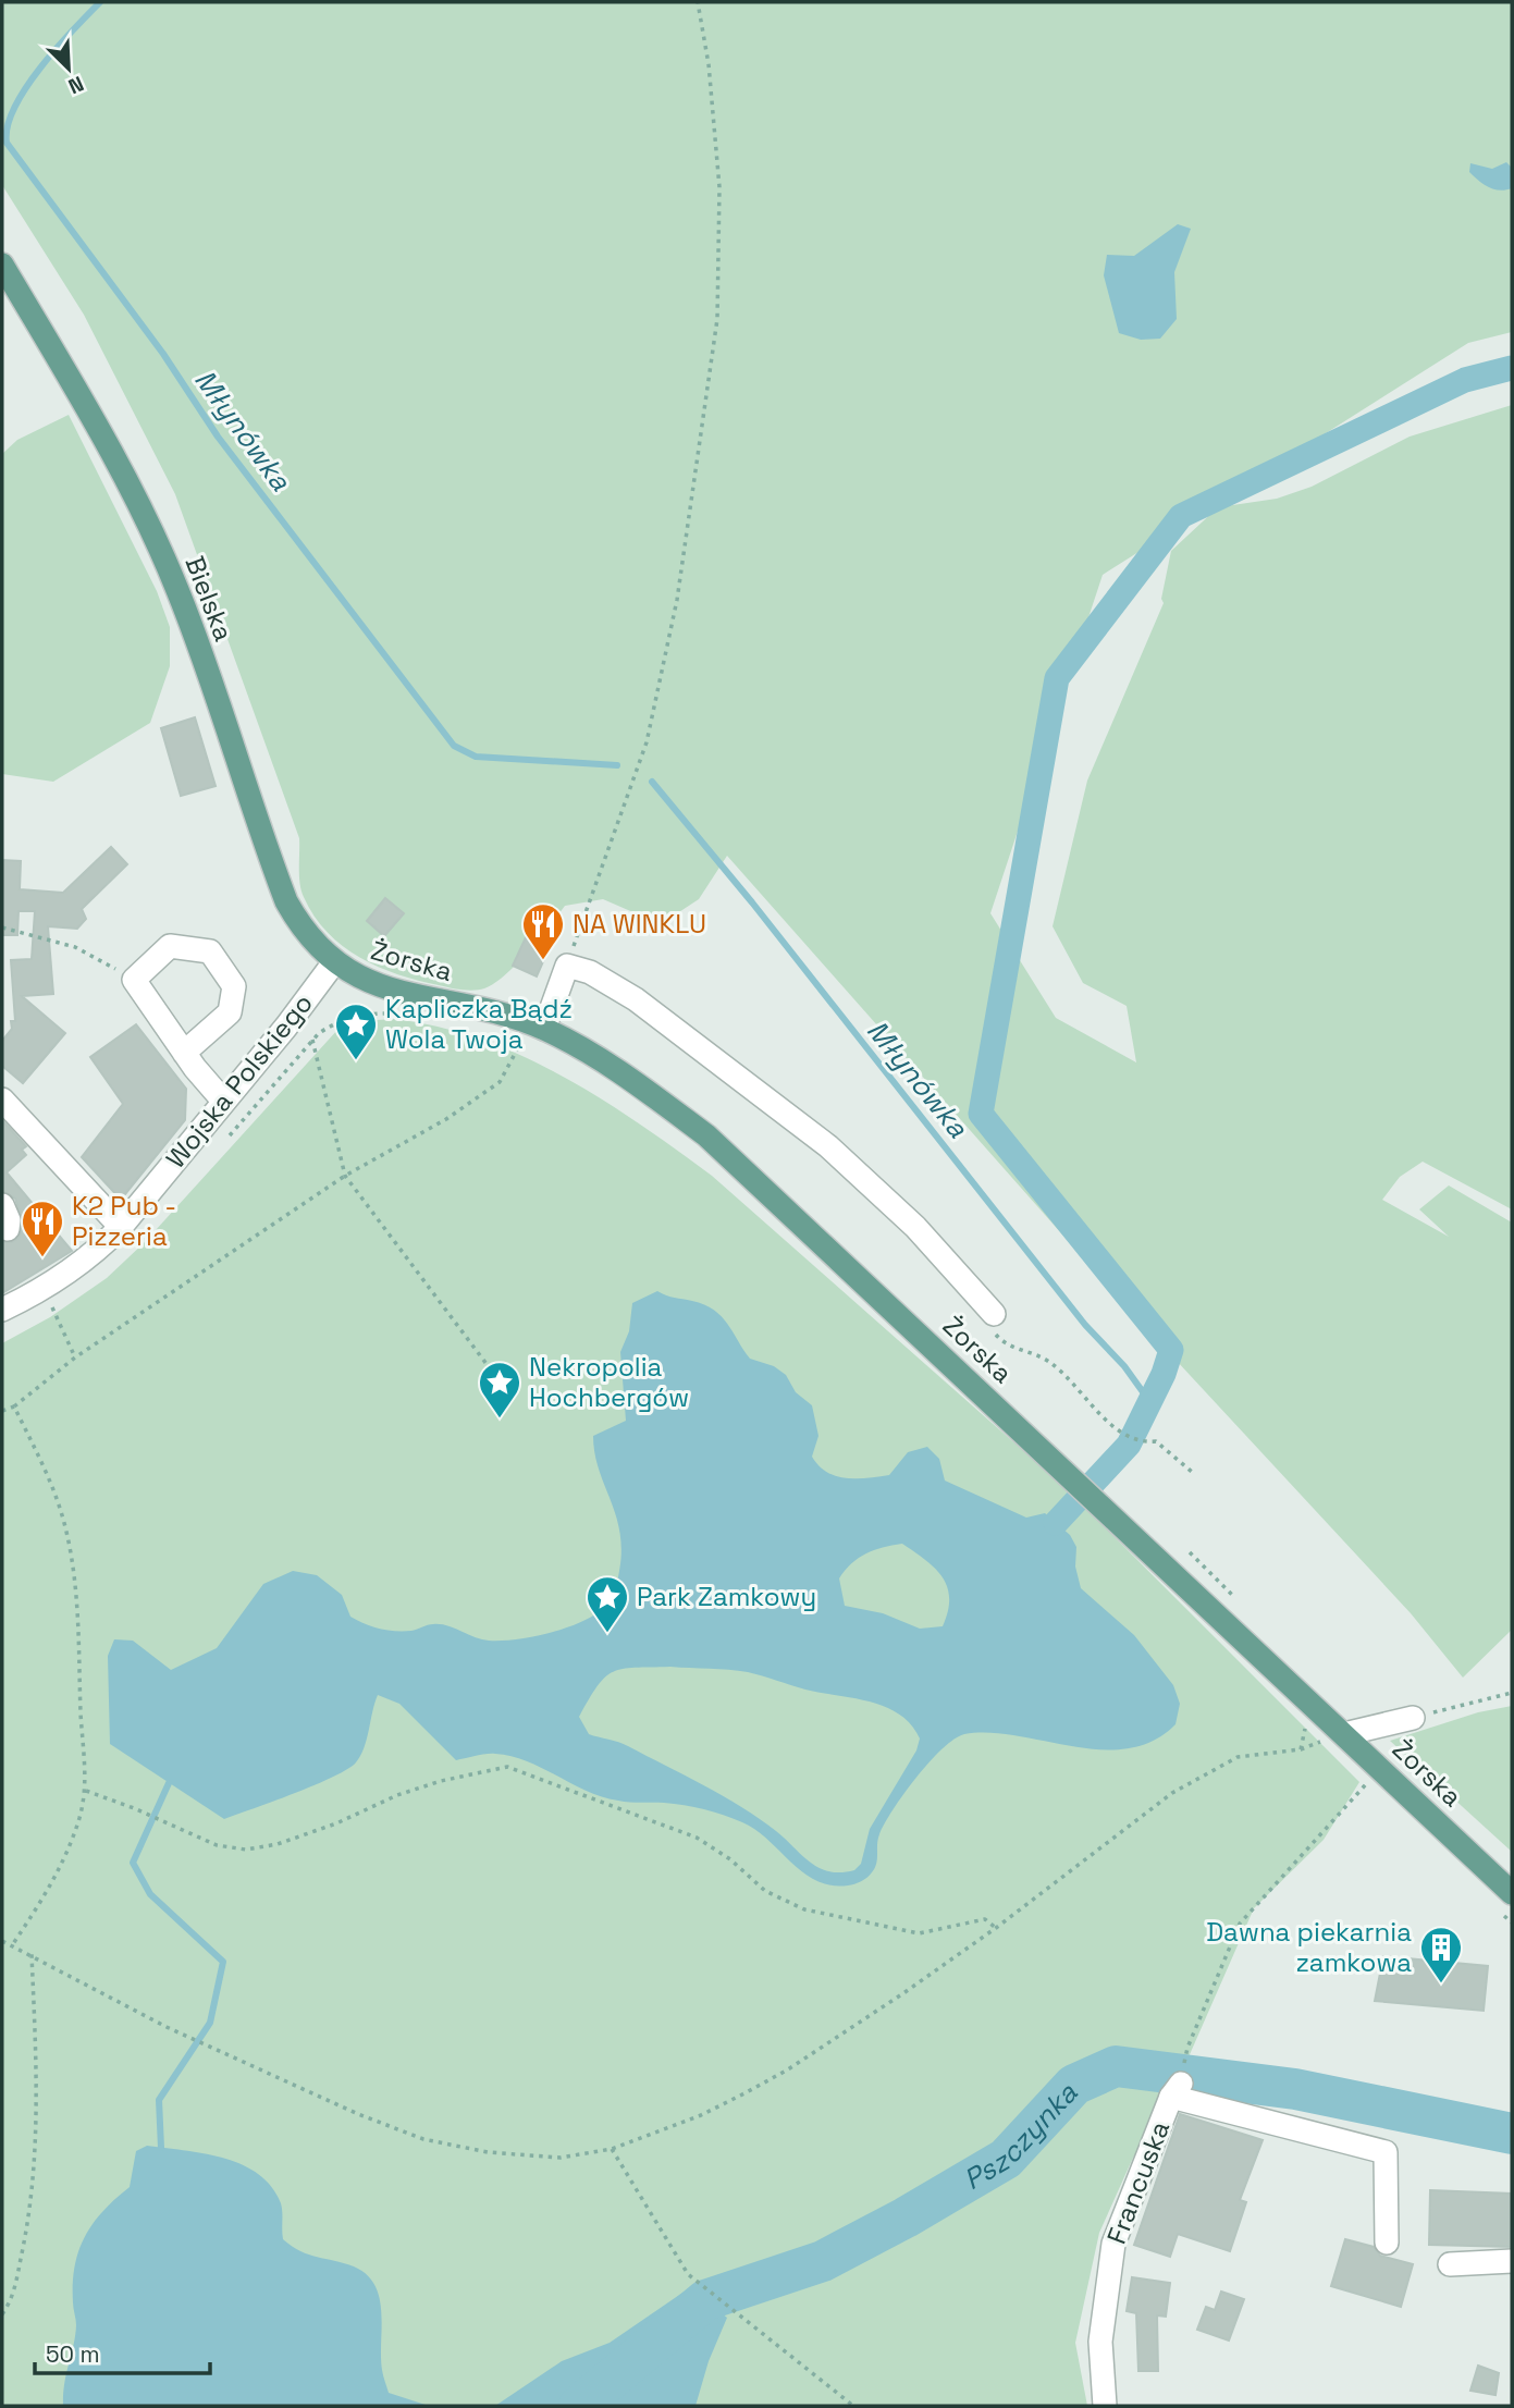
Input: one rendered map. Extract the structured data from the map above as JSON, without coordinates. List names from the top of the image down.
{
  "streets": {
    "main road": ["Bielska", "Żorska"],
    "street": ["Wojska Polskiego", "Francuska"]
  },
  "crossings": [
    ["Bielska", "Żorska"],
    ["Bielska", "Wojska Polskiego"],
    ["Żorska", "Wojska Polskiego"]
  ],
  "water": ["Młynówka", "Pszczynka"],
  "places": {
    "restaurant": ["NA WINKLU", "K2 Pub - Pizzeria"],
    "place": ["Kapliczka Bądź Wola Twoja", "Nekropolia Hochbergów", "Park Zamkowy"],
    "building": ["Dawna piekarnia zamkowa"]
  },
  "scale_bar": "50 m",
  "north": "bottom right"
}
